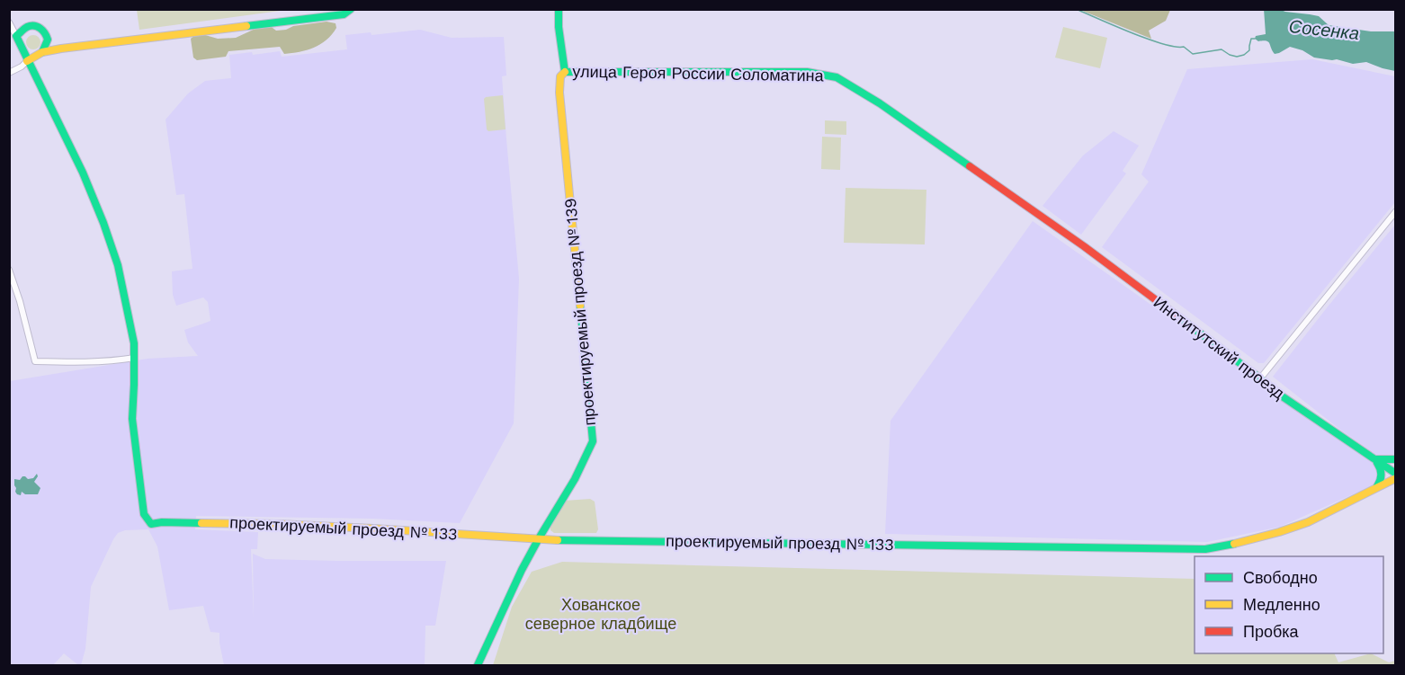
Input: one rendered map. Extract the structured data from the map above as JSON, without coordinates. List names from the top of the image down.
{
  "streets": {
    "street": [
      "улица Героя России Соломатина",
      "проектируемый проезд № 139",
      "Институтский проезд",
      "проектируемый проезд № 133"
    ]
  },
  "crossings": [
    ["улица Героя России Соломатина", "проектируемый проезд № 139"],
    ["улица Героя России Соломатина", "Институтский проезд"],
    ["проектируемый проезд № 139", "проектируемый проезд № 133"],
    ["Институтский проезд", "проектируемый проезд № 133"]
  ],
  "water": ["Сосенка"],
  "parks": ["Хованское северное кладбище"],
  "legend": ["Свободно", "Медленно", "Пробка"]
}
